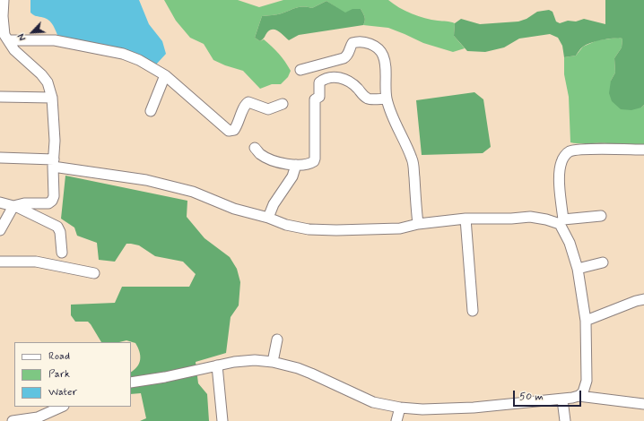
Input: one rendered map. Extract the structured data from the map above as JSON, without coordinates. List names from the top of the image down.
{
  "legend": ["Road", "Park", "Water"],
  "scale_bar": "50 m",
  "north": "bottom left"
}
